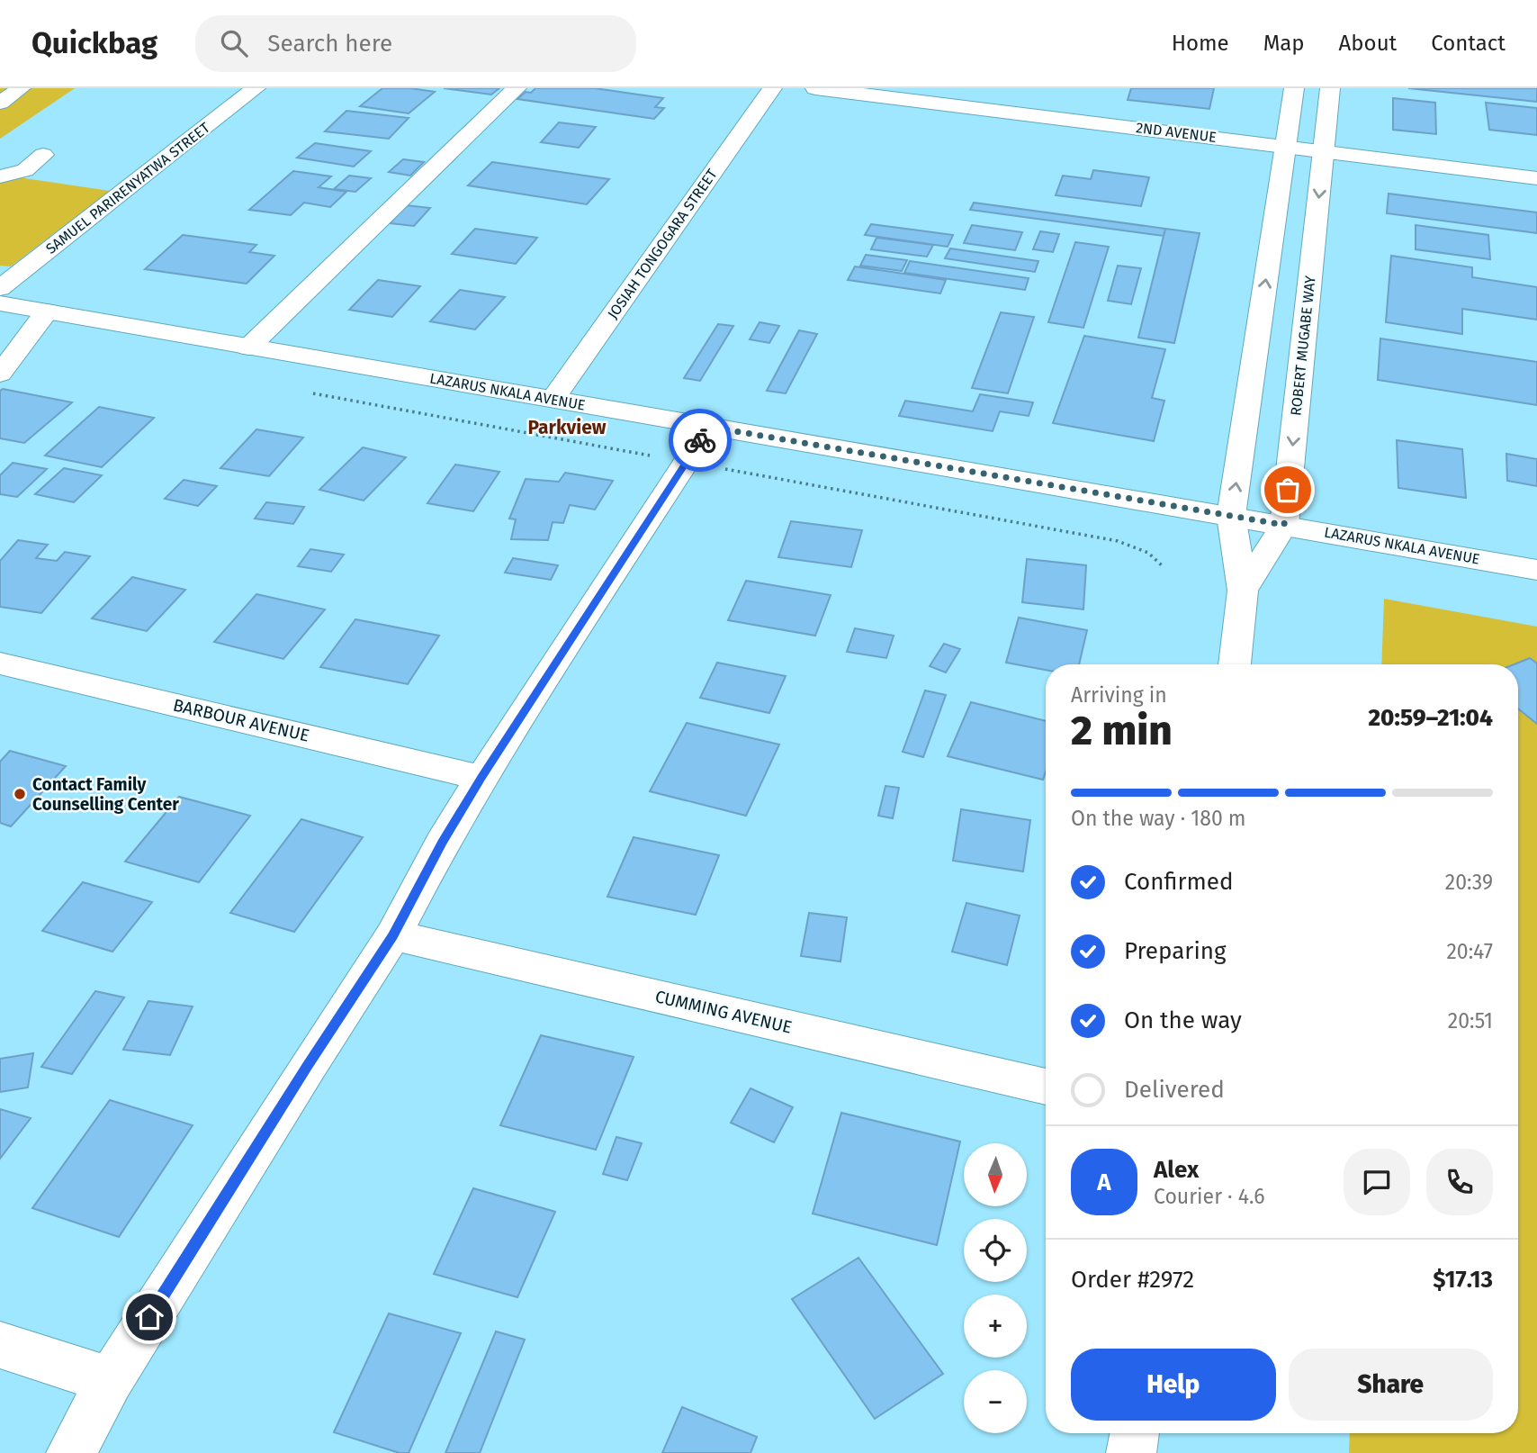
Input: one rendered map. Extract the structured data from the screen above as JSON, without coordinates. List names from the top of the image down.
{
  "streets": {
    "main road": [
      "2ND AVENUE",
      "SAMUEL PARIRENYATWA STREET",
      "JOSIAH TONGOGARA STREET",
      "ROBERT MUGABE WAY",
      "LAZARUS NKALA AVENUE",
      "BARBOUR AVENUE",
      "CUMMING AVENUE"
    ]
  },
  "crossings": [
    ["2ND AVENUE", "ROBERT MUGABE WAY"],
    ["JOSIAH TONGOGARA STREET", "LAZARUS NKALA AVENUE"],
    ["ROBERT MUGABE WAY", "LAZARUS NKALA AVENUE"]
  ],
  "districts": ["Parkview"],
  "places": ["Contact Family Counselling Center"],
  "north": "bottom",
  "page": {
    "header": "Quickbag",
    "search": "Search here",
    "nav": [
      "Home",
      "Map",
      "About",
      "Contact"
    ],
    "heading": ["2 min", "Arriving in", "20:59–21:04"],
    "panel": [
      "Alex",
      "Courier · 4.6",
      "Order #2972",
      "$17.13"
    ],
    "bar": "On the way · 180 m",
    "list": [
      ["Confirmed", "20:39"],
      ["Preparing", "20:47"],
      ["On the way", "20:51"],
      "Delivered"
    ],
    "map_buttons": ["+", "−"],
    "round": "A",
    "buttons": ["Help", "Share"]
  }
}
